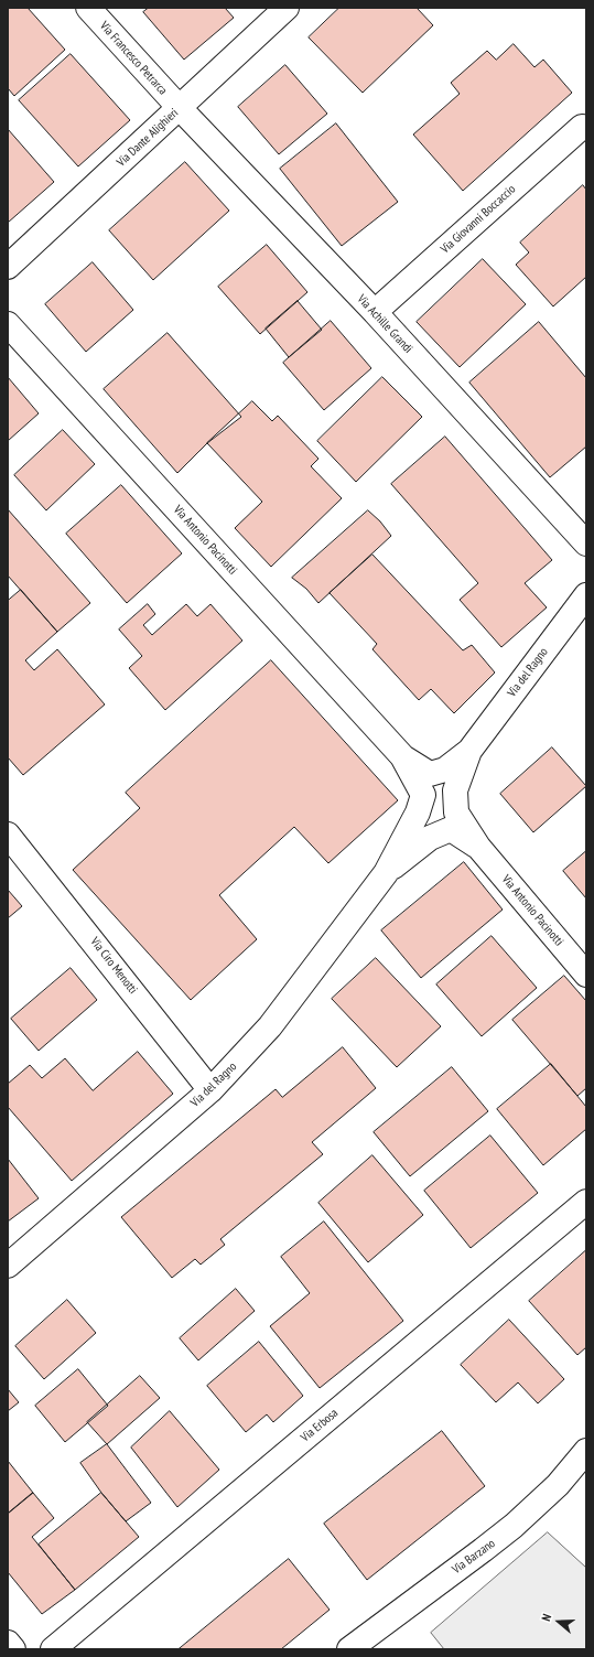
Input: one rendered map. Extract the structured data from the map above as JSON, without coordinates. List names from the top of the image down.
{
  "streets": {
    "street": [
      "Via Francesco Petrarca",
      "Via Dante Alighieri",
      "Via Giovanni Boccaccio",
      "Via Achille Grandi",
      "Via Antonio Pacinotti",
      "Via del Ragno",
      "Via Ciro Menotti",
      "Via Erbosa",
      "Via Barzano"
    ]
  },
  "crossings": [
    ["Via Francesco Petrarca", "Via Dante Alighieri"],
    ["Via Francesco Petrarca", "Via Achille Grandi"],
    ["Via Dante Alighieri", "Via Achille Grandi"],
    ["Via Giovanni Boccaccio", "Via Achille Grandi"],
    ["Via del Ragno", "Via Ciro Menotti"]
  ],
  "north": "left"
}
